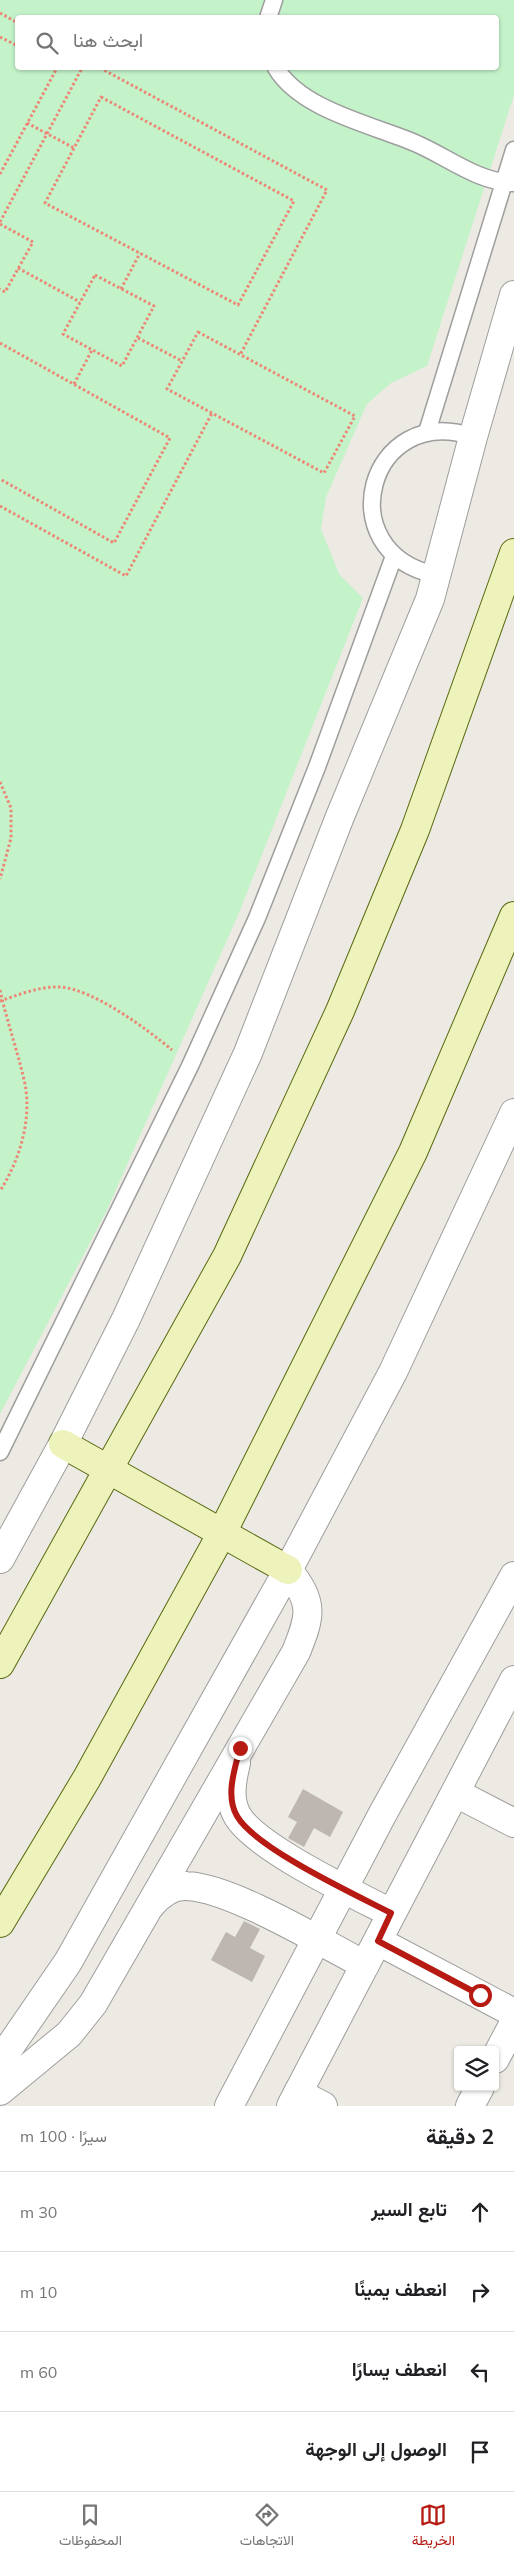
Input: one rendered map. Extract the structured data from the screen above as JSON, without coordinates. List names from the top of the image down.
{
  "page": {
    "search": "ابحث هنا",
    "heading": ["2 دقيقة", "سيرًا · 100 m"],
    "list": [
      ["تابع السير", "30 m"],
      ["انعطف يمينًا", "10 m"],
      ["انعطف يسارًا", "60 m"],
      "الوصول إلى الوجهة"
    ],
    "nav": ["الخريطة", "الاتجاهات", "المحفوظات"]
  }
}
